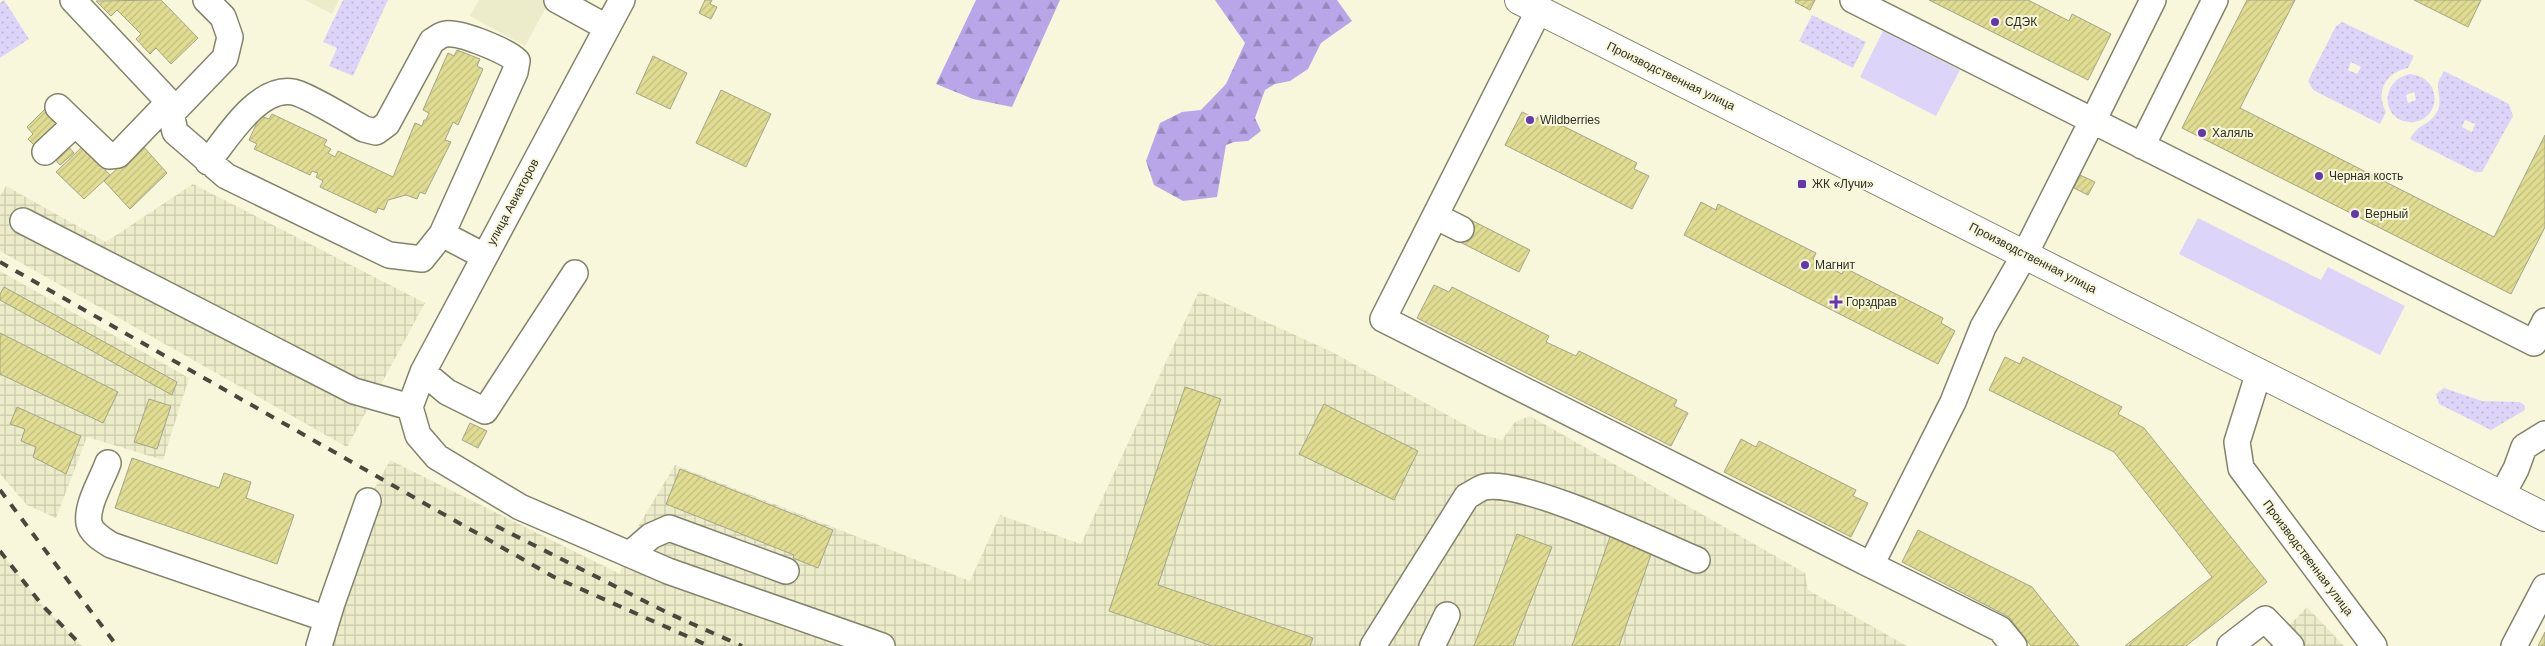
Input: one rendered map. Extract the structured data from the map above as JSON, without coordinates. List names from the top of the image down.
{
  "streets": {
    "main road": ["Производственная улица"],
    "street": ["улица Авиаторов"]
  },
  "places": {
    "other": [
      "СДЭК",
      "Wildberries",
      "Халяль",
      "Черная кость",
      "Верный",
      "Магнит"
    ],
    "transit": ["ЖК «Лучи»"],
    "health": ["Горздрав"]
  }
}
